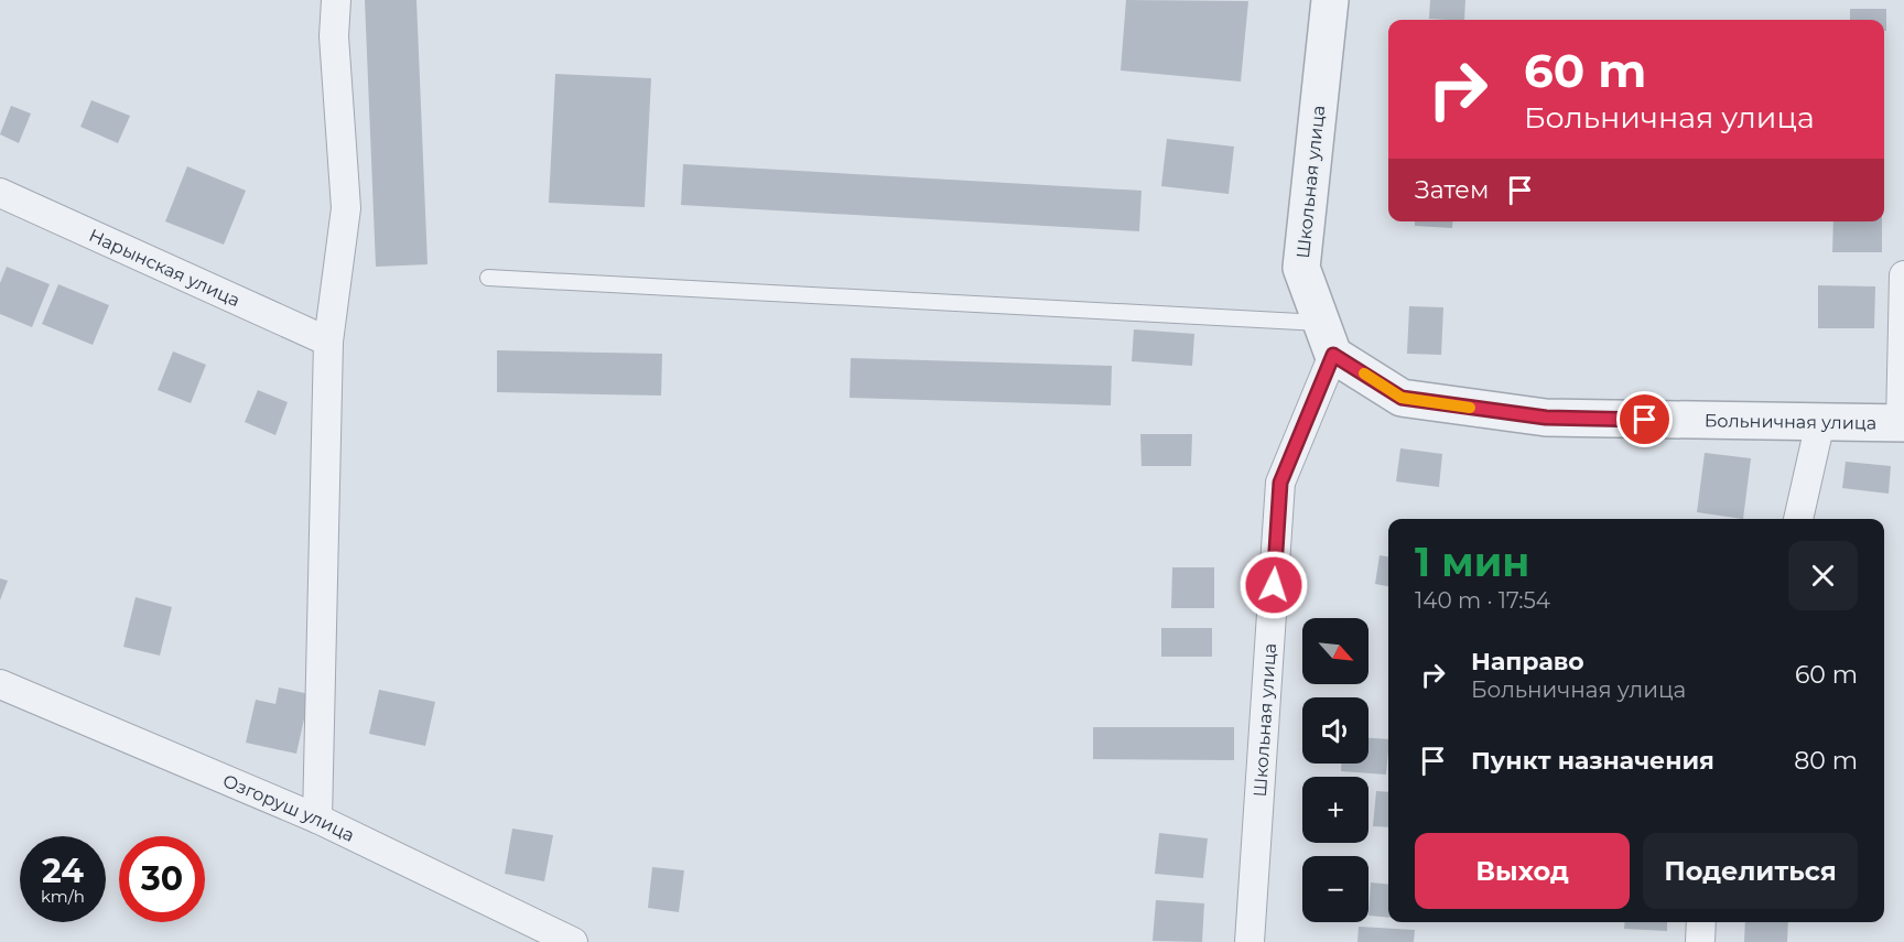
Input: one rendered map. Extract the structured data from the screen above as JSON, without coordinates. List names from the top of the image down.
{
  "streets": {
    "street": [
      "Школьная улица",
      "Нарынская улица",
      "Больничная улица",
      "Озгоруш улица"
    ]
  },
  "crossings": [
    ["Школьная улица", "Больничная улица"]
  ],
  "north": "bottom right",
  "page": {
    "turn": ["60 m", "Больничная улица"],
    "then": "Затем",
    "heading": ["1 мин", "140 m · 17:54"],
    "map_buttons": ["+", "−"],
    "list": [
      {
        "name": "Направо",
        "note": "Больничная улица",
        "value": "60 m"
      },
      {
        "name": "Пункт назначения",
        "value": "80 m"
      }
    ],
    "buttons": ["Выход", "Поделиться"],
    "speed": "24 km/h",
    "limit": "30"
  }
}
